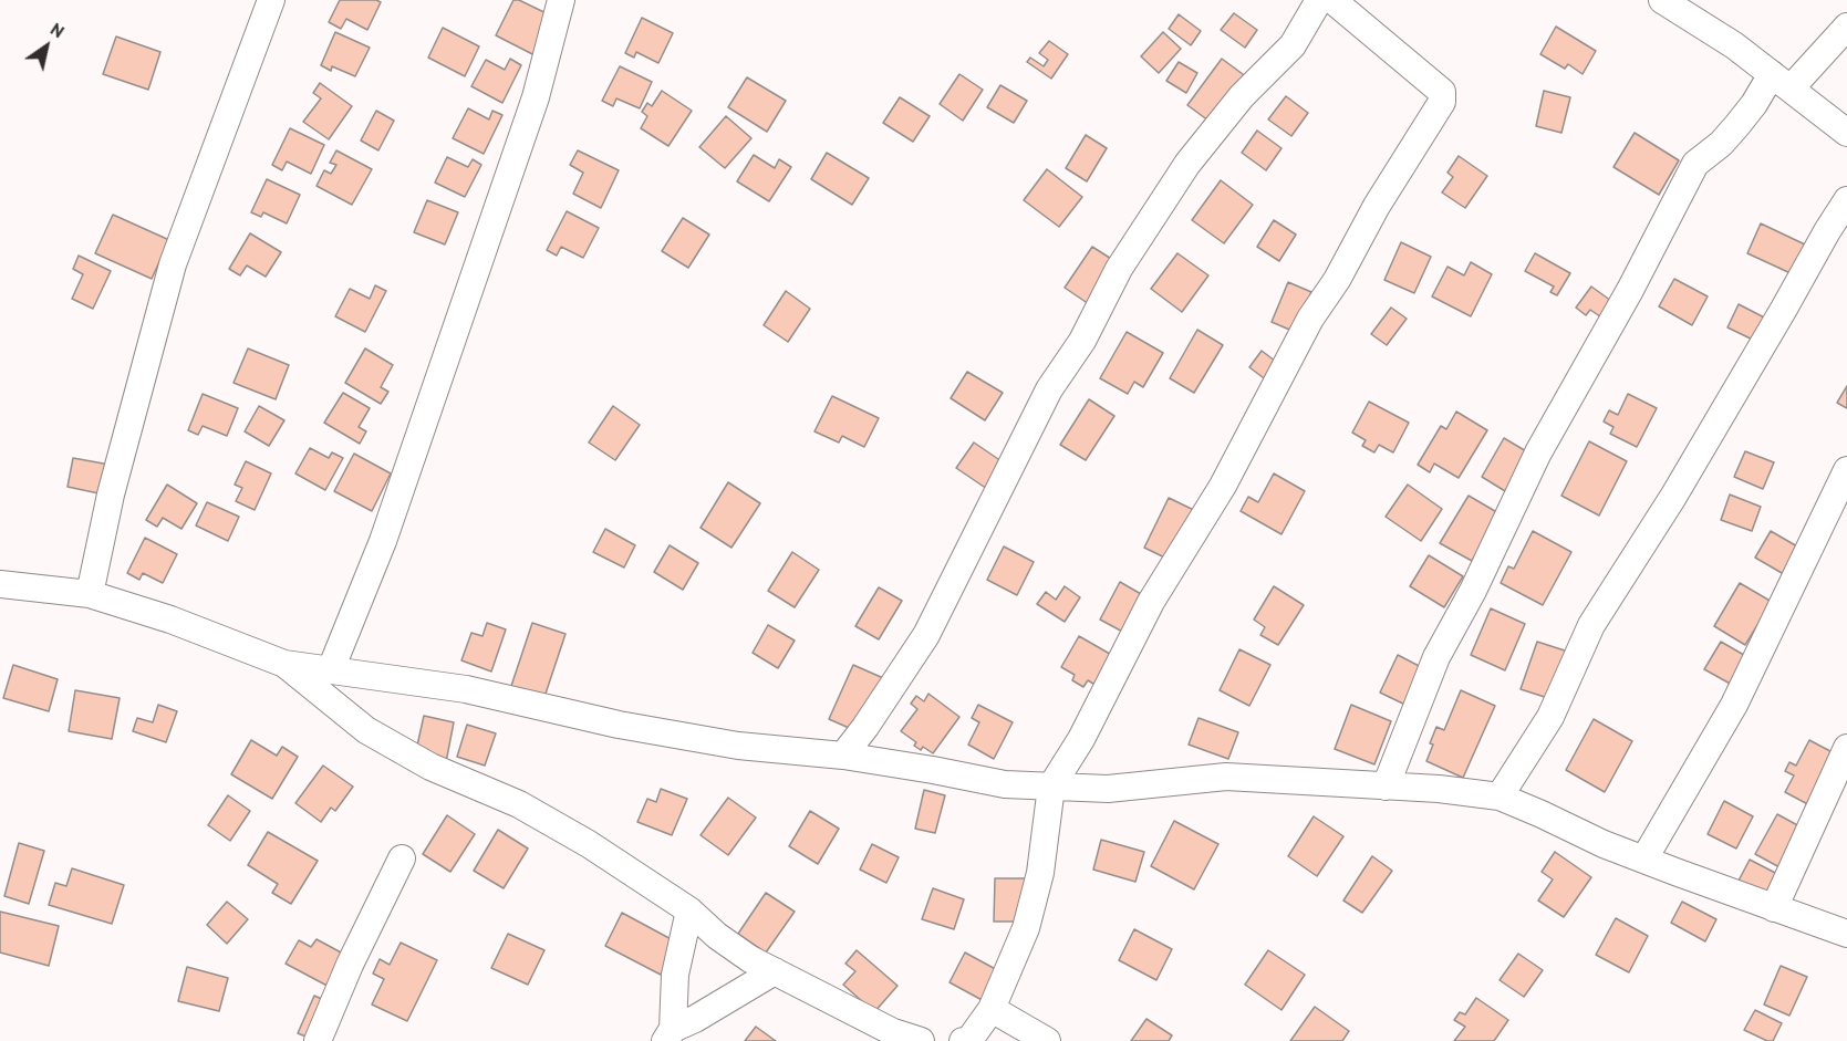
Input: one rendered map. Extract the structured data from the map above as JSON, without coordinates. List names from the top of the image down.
{
  "north": "top right"
}
